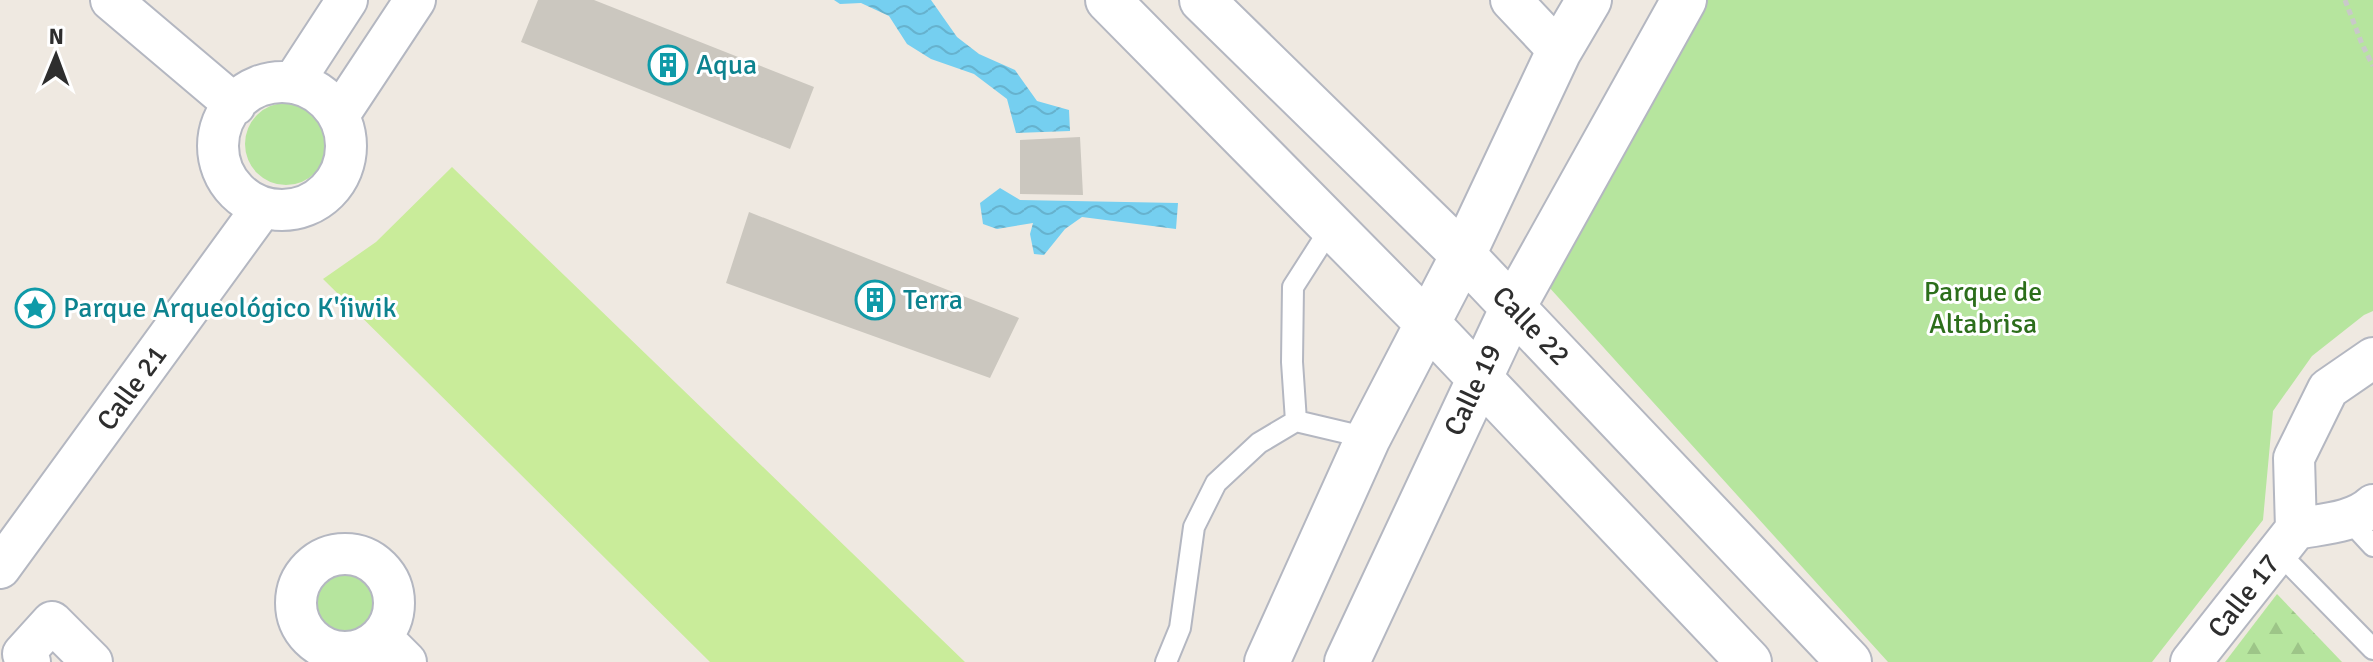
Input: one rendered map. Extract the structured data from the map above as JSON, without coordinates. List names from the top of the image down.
{
  "streets": {
    "street": [
      "Calle 22",
      "Calle 21",
      "Calle 19",
      "Calle 17"
    ]
  },
  "crossings": [
    ["Calle 22", "Calle 19"]
  ],
  "parks": ["Parque de Altabrisa"],
  "places": {
    "building": ["Aqua", "Terra"],
    "place": ["Parque Arqueológico K'íiwik"]
  },
  "north": "top"
}
